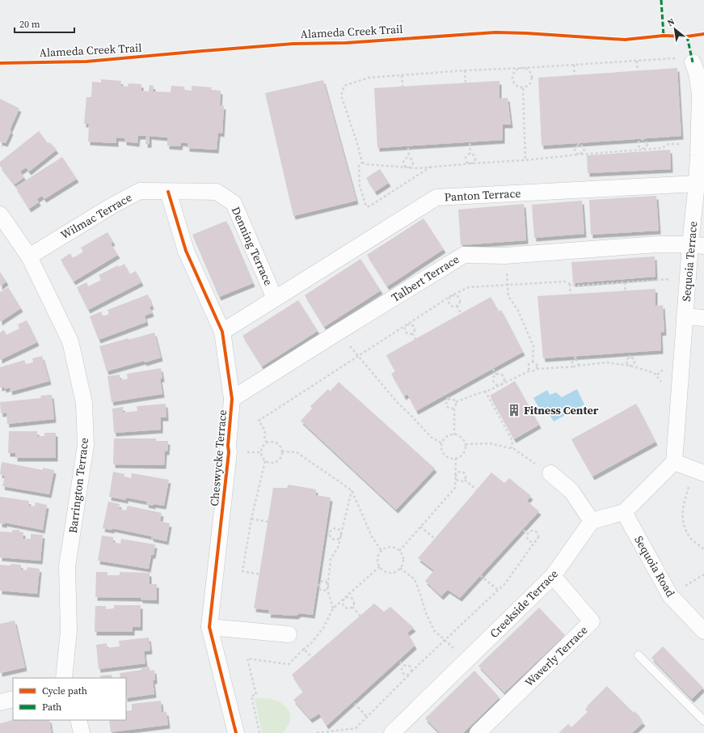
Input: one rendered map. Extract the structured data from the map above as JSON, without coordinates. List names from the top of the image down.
{
  "streets": {
    "street": [
      "Panton Terrace",
      "Wilmac Terrace",
      "Denning Terrace",
      "Sequoia Terrace",
      "Talbert Terrace",
      "Cheswycke Terrace",
      "Barrington Terrace",
      "Sequoia Road",
      "Creekside Terrace",
      "Waverly Terrace"
    ],
    "cycle path": ["Alameda Creek Trail"]
  },
  "crossings": [
    ["Panton Terrace", "Denning Terrace"],
    ["Panton Terrace", "Sequoia Terrace"],
    ["Panton Terrace", "Cheswycke Terrace"],
    ["Wilmac Terrace", "Denning Terrace"],
    ["Wilmac Terrace", "Cheswycke Terrace"],
    ["Wilmac Terrace", "Barrington Terrace"],
    ["Denning Terrace", "Cheswycke Terrace"],
    ["Sequoia Terrace", "Talbert Terrace"],
    ["Talbert Terrace", "Cheswycke Terrace"],
    ["Creekside Terrace", "Waverly Terrace"]
  ],
  "places": {
    "building": ["Fitness Center"]
  },
  "legend": ["Cycle path", "Path"],
  "scale_bar": "20 m",
  "north": "top left"
}
